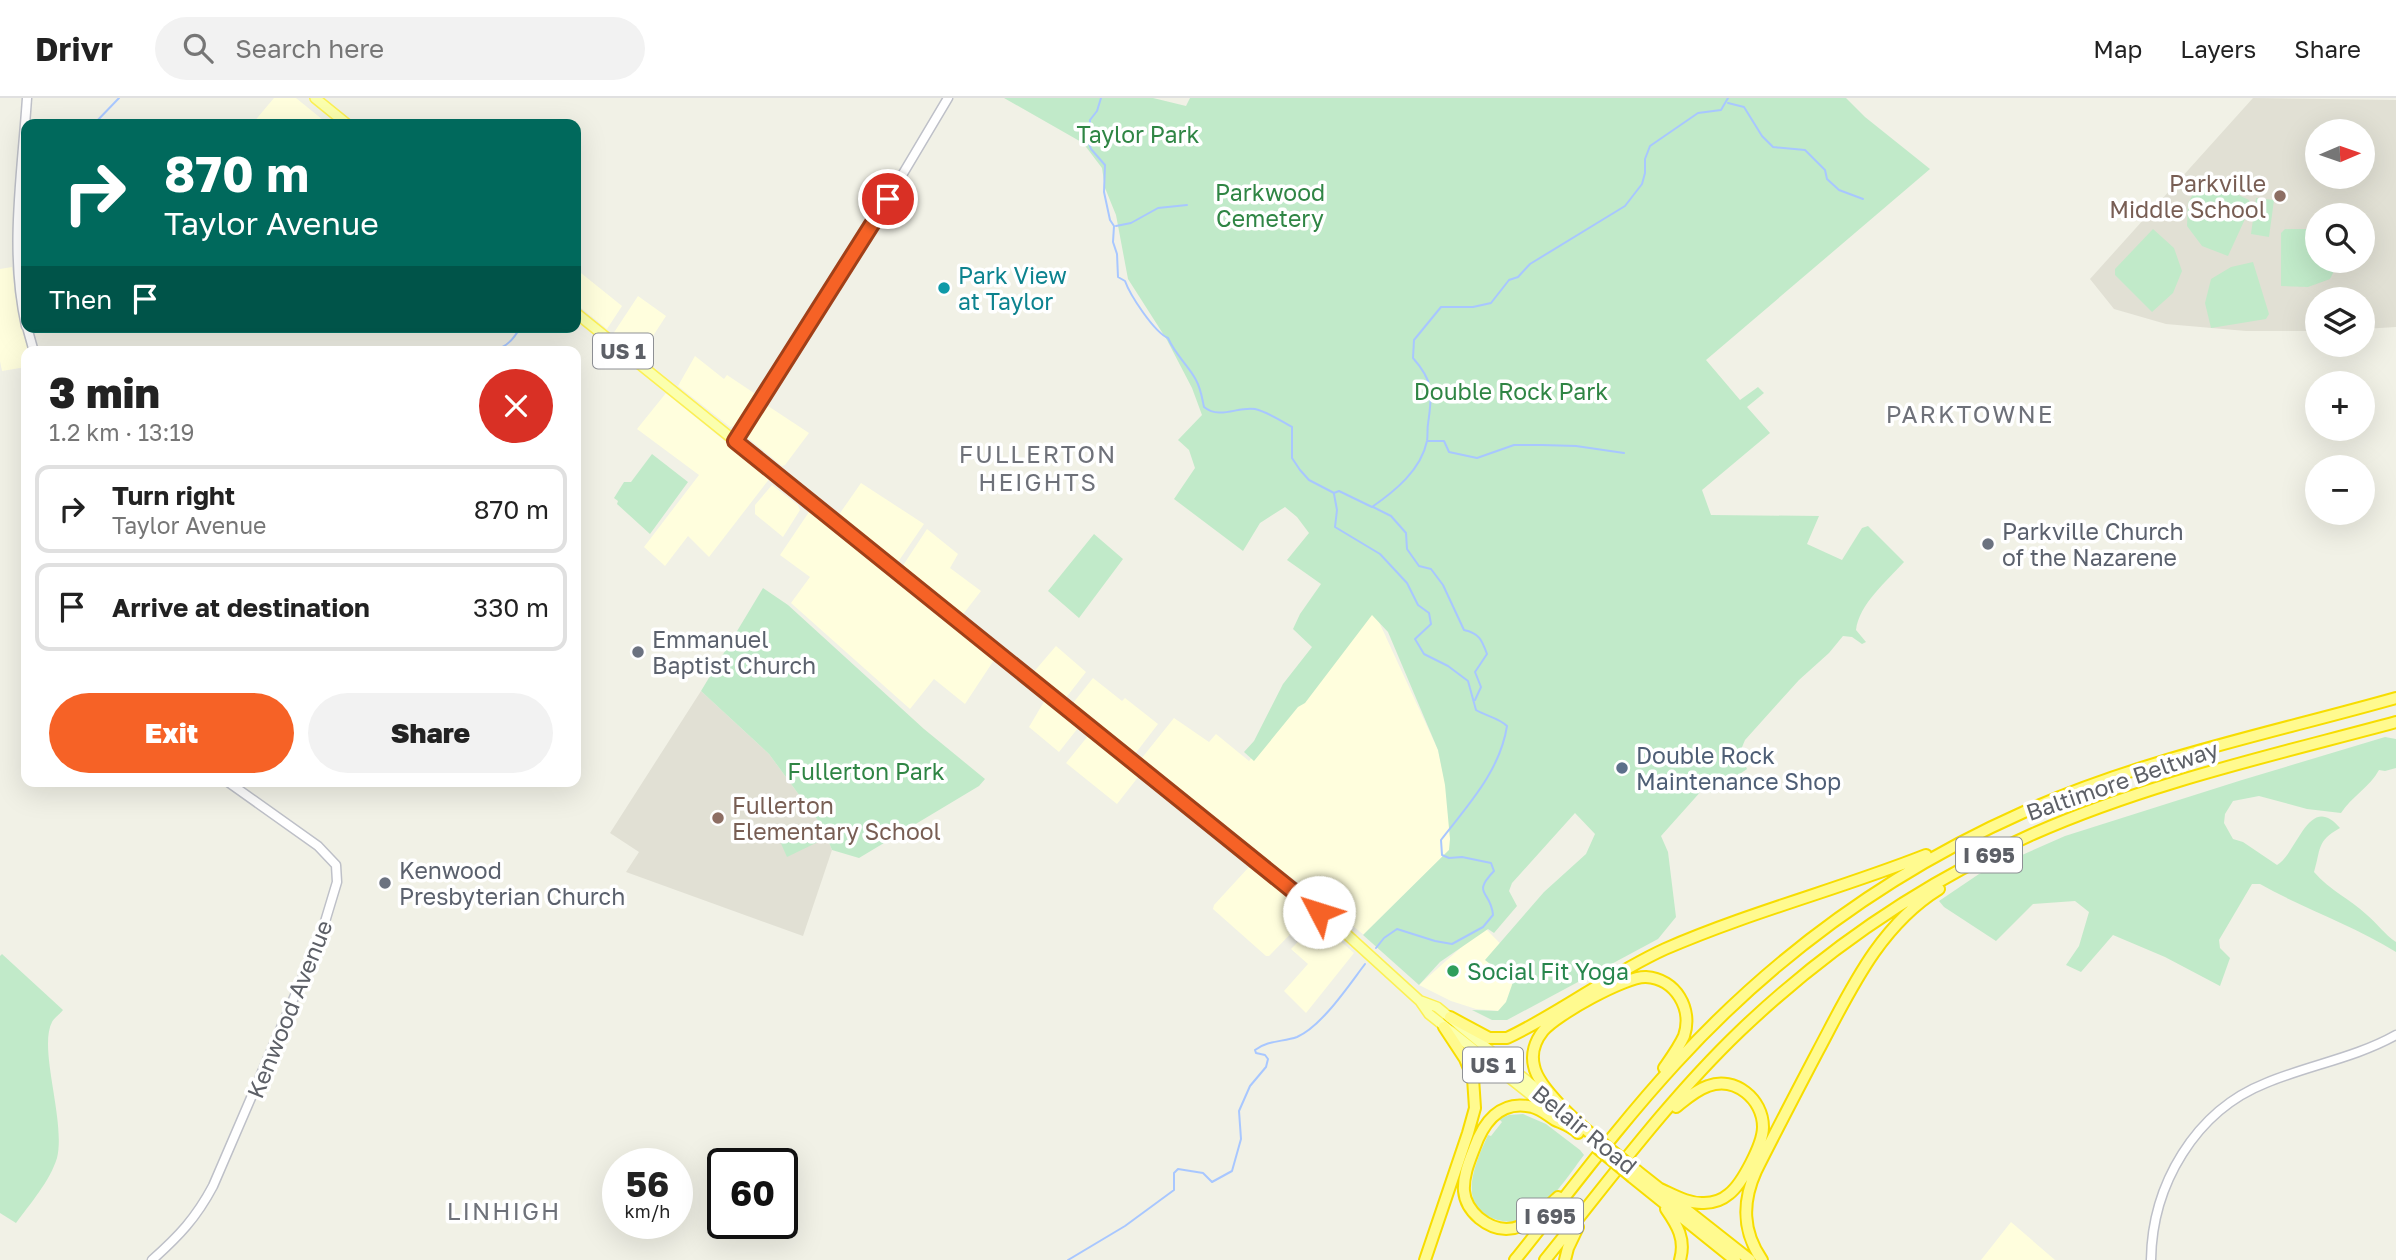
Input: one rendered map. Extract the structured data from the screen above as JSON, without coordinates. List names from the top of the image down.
{
  "streets": {
    "highway": [
      "US 1",
      "Baltimore Beltway",
      "I 695",
      "Belair Road"
    ],
    "main road": ["Kenwood Avenue"]
  },
  "districts": ["PARKTOWNE", "FULLERTON HEIGHTS", "LINHIGH"],
  "parks": [
    "Taylor Park",
    "Parkwood Cemetery",
    "Double Rock Park",
    "Fullerton Park"
  ],
  "places": [
    "Parkville Middle School",
    "Park View at Taylor",
    "Parkville Church of the Nazarene",
    "Emmanuel Baptist Church",
    "Double Rock Maintenance Shop",
    "Fullerton Elementary School",
    "Kenwood Presbyterian Church",
    "Social Fit Yoga"
  ],
  "north": "right",
  "page": {
    "header": "Drivr",
    "search": "Search here",
    "nav": ["Map", "Layers", "Share"],
    "map_buttons": ["+", "−"],
    "turn": ["870 m", "Taylor Avenue"],
    "then": "Then",
    "heading": ["3 min", "1.2 km · 13:19"],
    "list": [
      {
        "name": "Turn right",
        "note": "Taylor Avenue",
        "value": "870 m"
      },
      {
        "name": "Arrive at destination",
        "value": "330 m"
      }
    ],
    "buttons": ["Exit", "Share"],
    "speed": "56 km/h",
    "limit": "60"
  }
}
